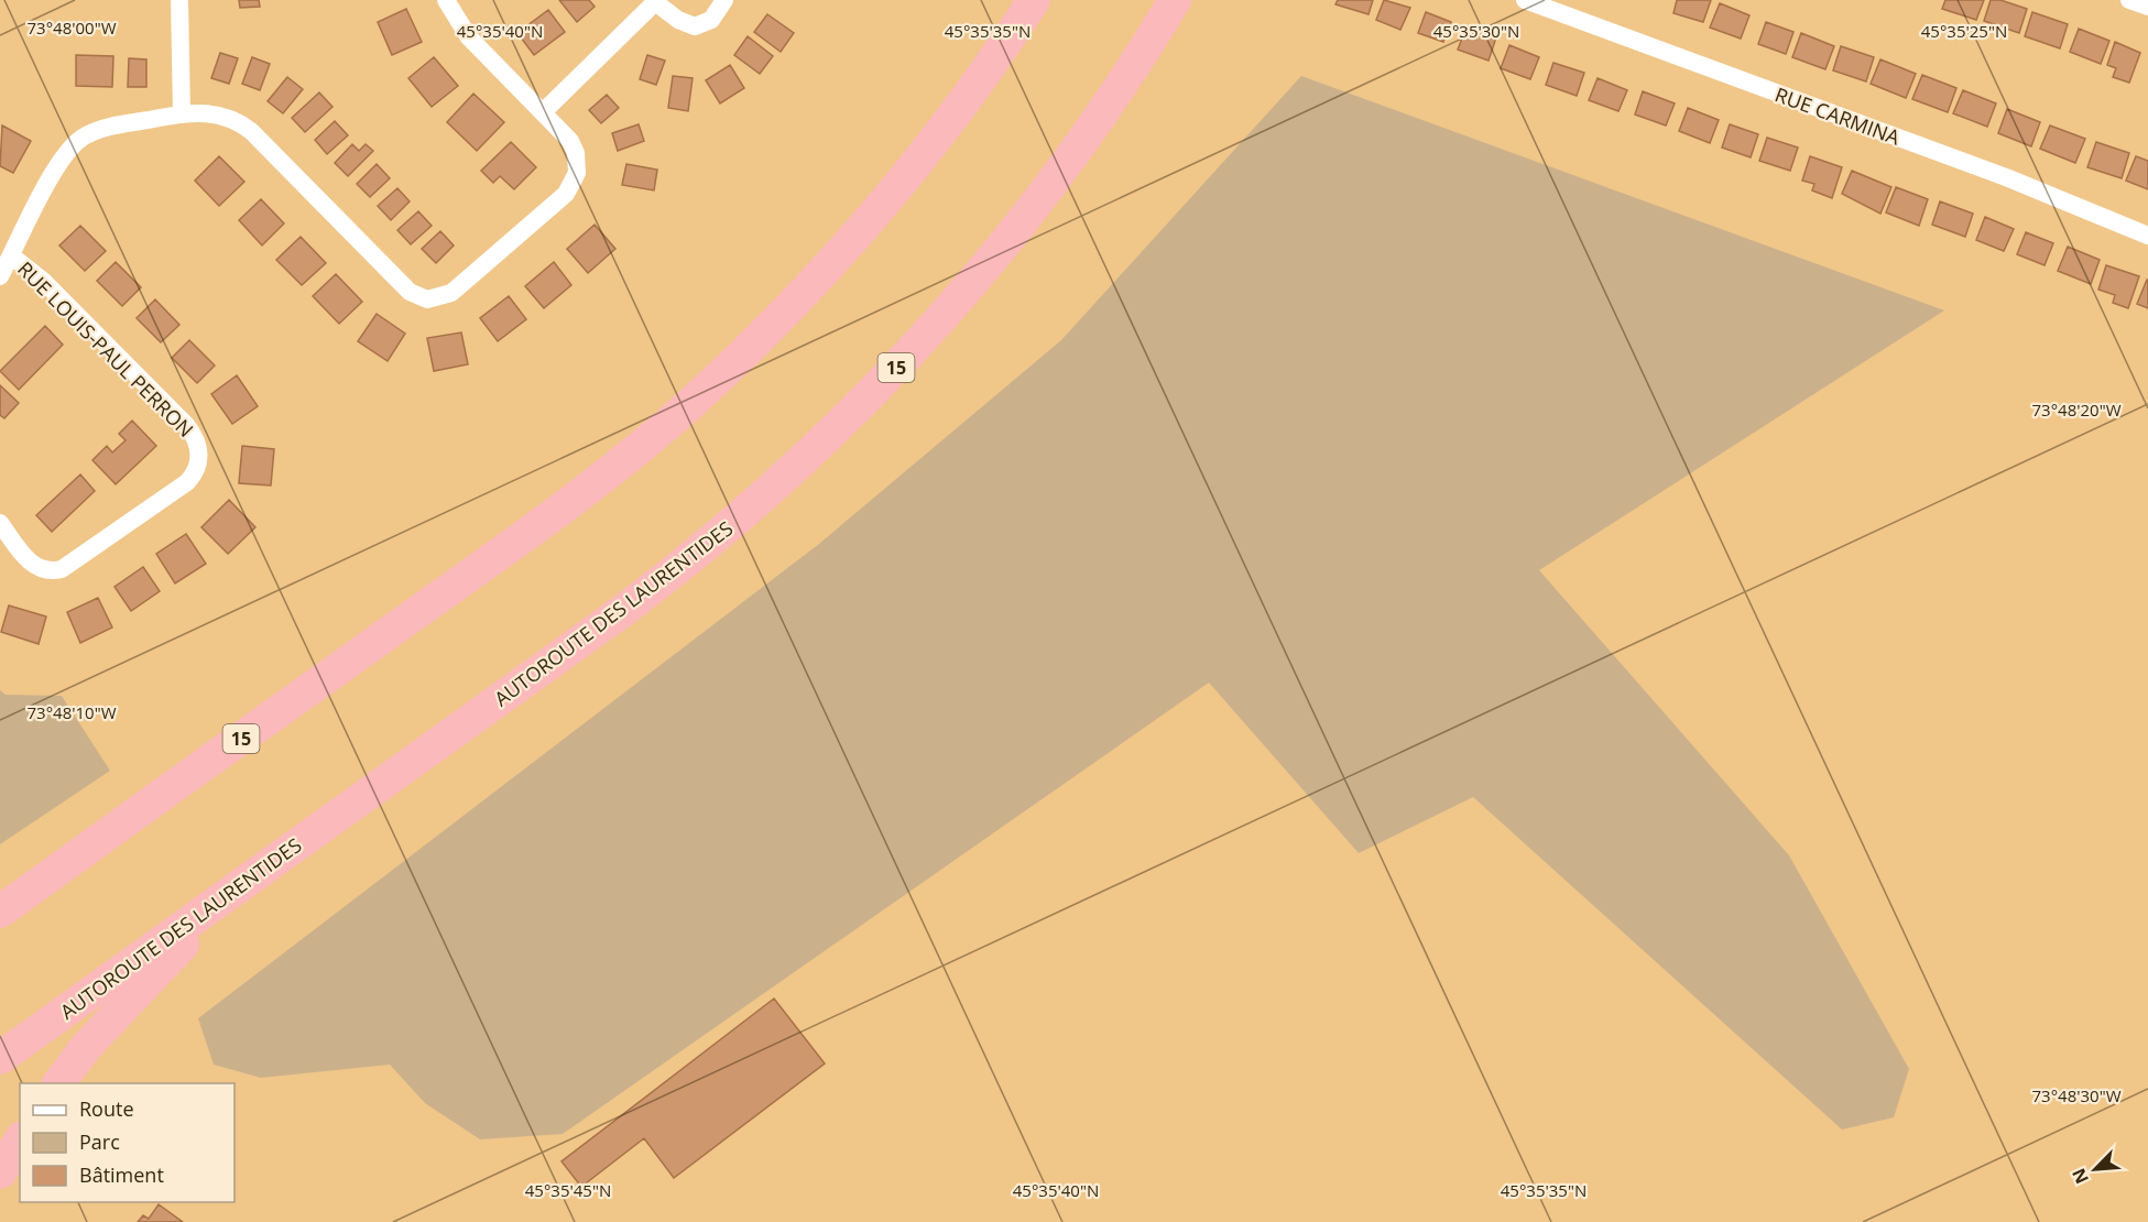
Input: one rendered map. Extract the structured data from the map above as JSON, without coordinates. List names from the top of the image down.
{
  "streets": {
    "highway": ["15", "AUTOROUTE DES LAURENTIDES"],
    "street": ["RUE CARMINA", "RUE LOUIS-PAUL PERRON"]
  },
  "legend": ["Route", "Parc", "Bâtiment"],
  "north": "bottom left",
  "coordinates": [
    "73°48'00\"W",
    "45°35'40\"N",
    "45°35'35\"N",
    "45°35'30\"N",
    "45°35'25\"N",
    "73°48'20\"W",
    "73°48'10\"W",
    "73°48'30\"W",
    "45°35'45\"N"
  ]
}
